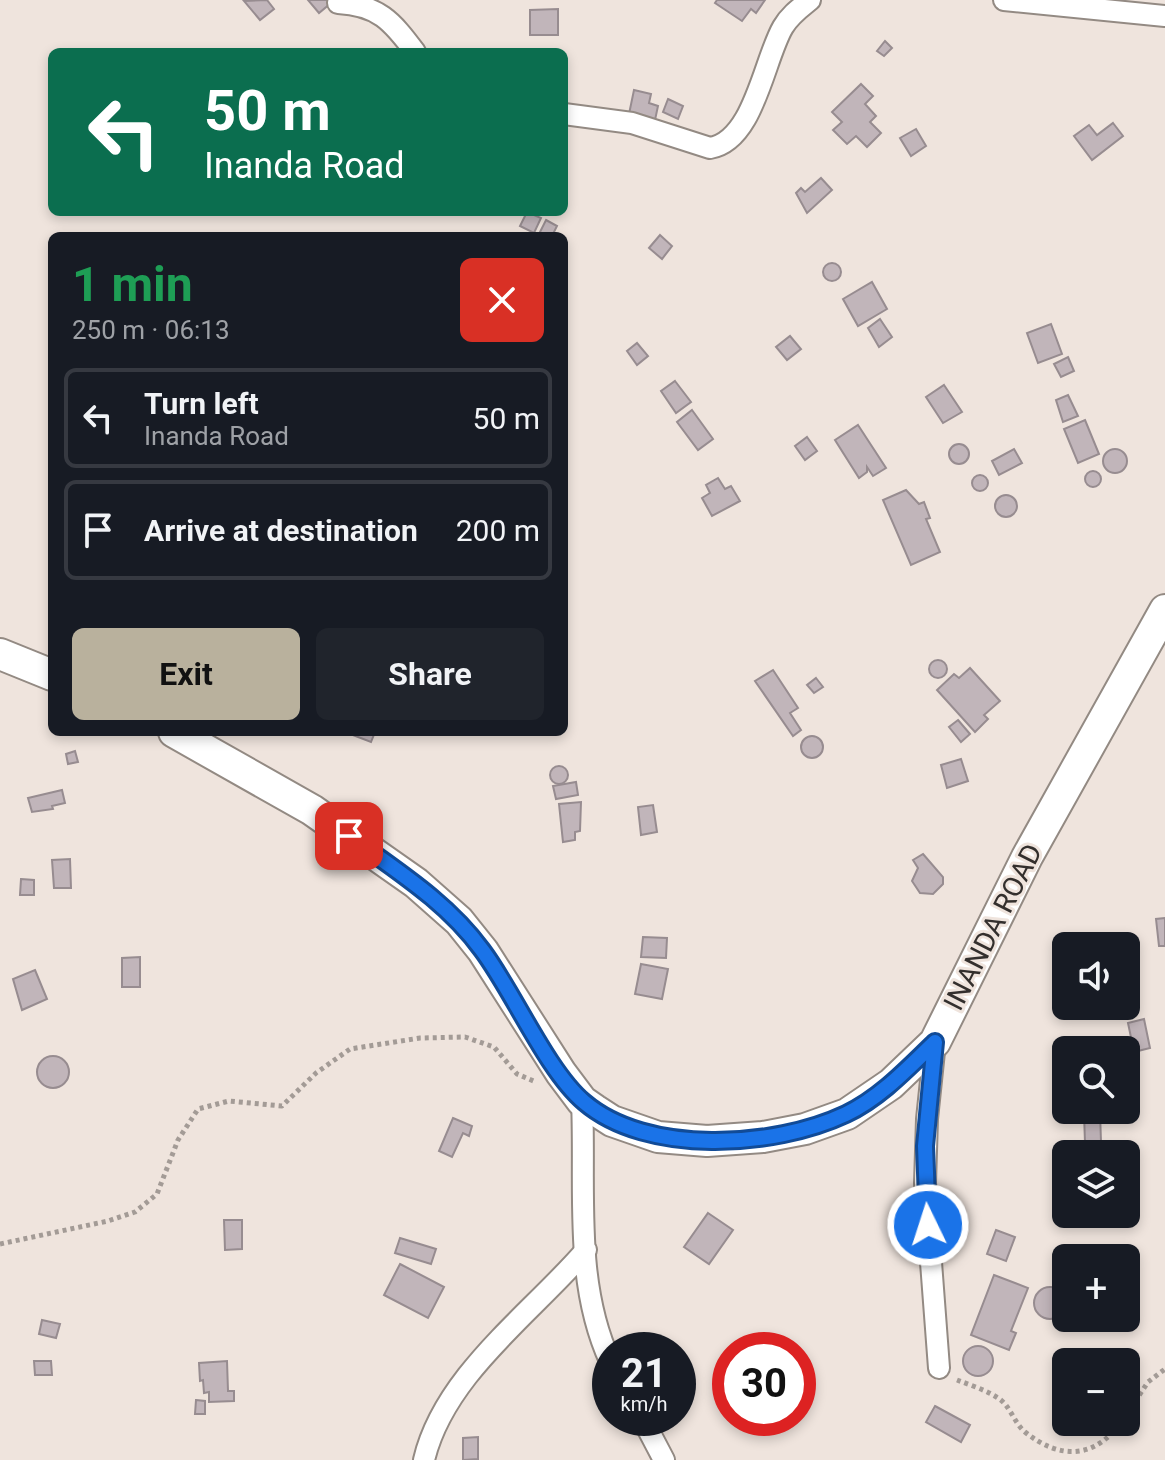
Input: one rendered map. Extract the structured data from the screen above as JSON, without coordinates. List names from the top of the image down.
{
  "streets": {
    "street": ["INANDA ROAD"]
  },
  "page": {
    "turn": ["50 m", "Inanda Road"],
    "heading": ["1 min", "250 m · 06:13"],
    "list": [
      {
        "name": "Turn left",
        "note": "Inanda Road",
        "value": "50 m"
      },
      {
        "name": "Arrive at destination",
        "value": "200 m"
      }
    ],
    "buttons": ["Exit", "Share"],
    "map_buttons": ["+", "−"],
    "speed": "21 km/h",
    "limit": "30"
  }
}
